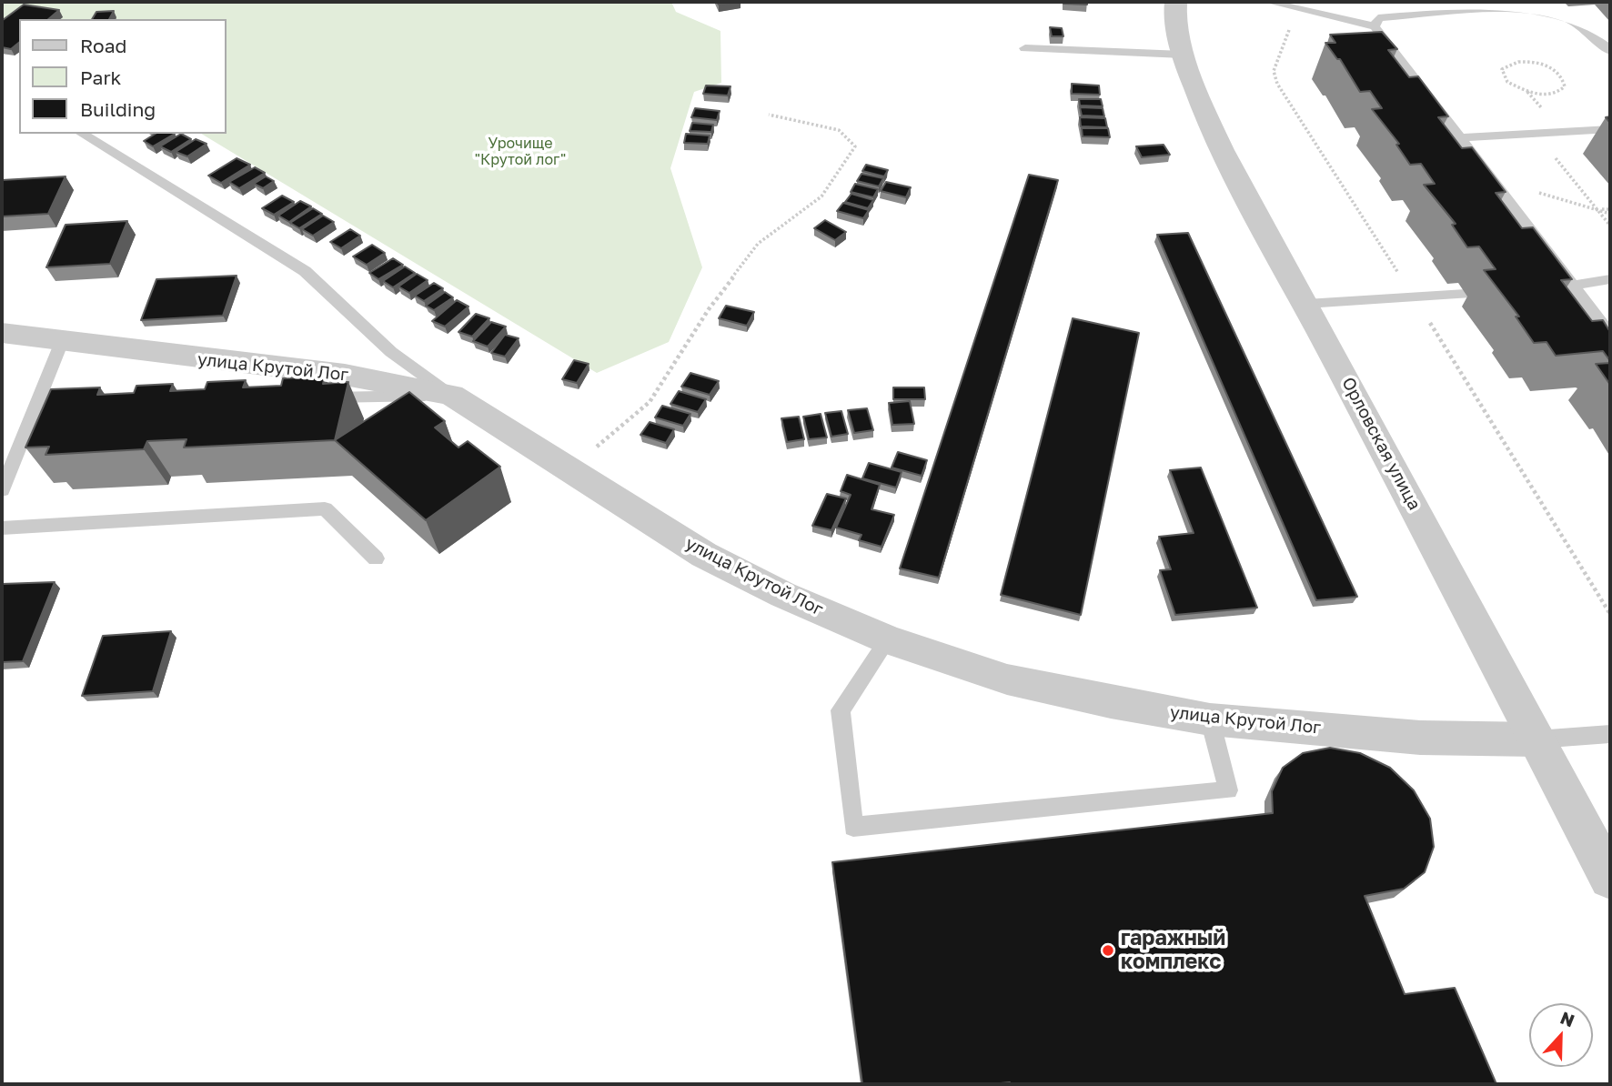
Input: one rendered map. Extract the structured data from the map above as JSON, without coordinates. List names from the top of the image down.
{
  "streets": {
    "street": ["улица Крутой Лог", "Орловская улица"]
  },
  "crossings": [
    ["улица Крутой Лог", "Орловская улица"]
  ],
  "parks": ["Урочище \"Крутой лог\""],
  "places": ["гаражный комплекс"],
  "legend": ["Road", "Park", "Building"],
  "north": "top"
}
